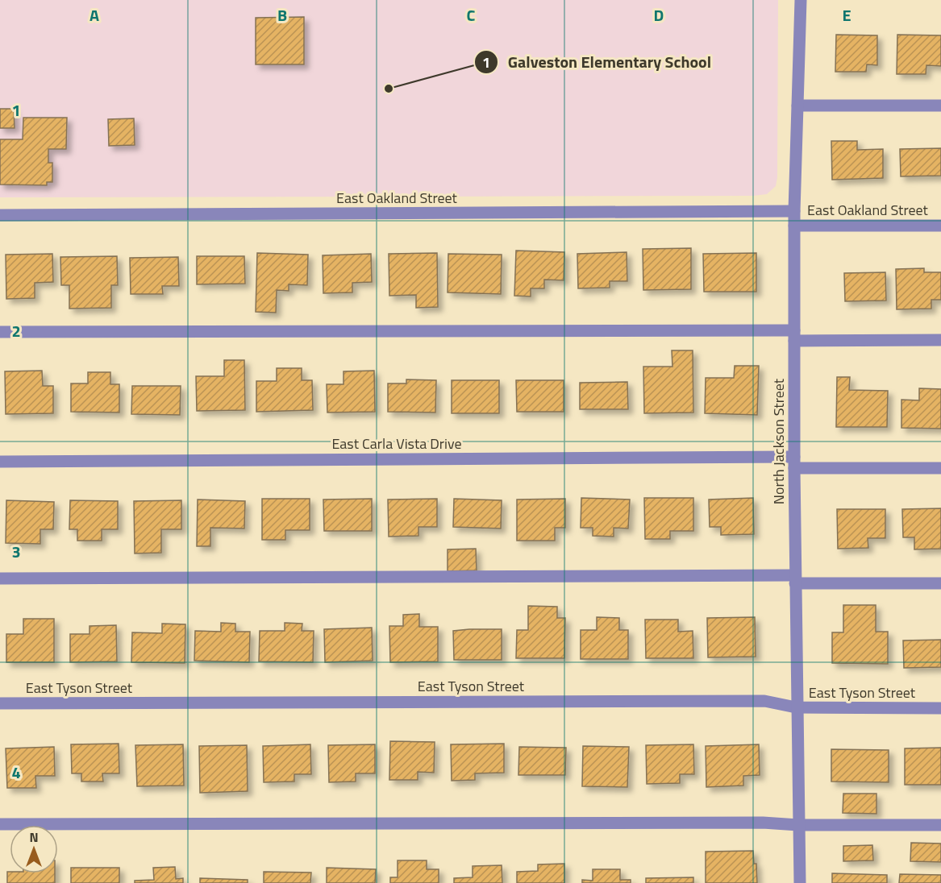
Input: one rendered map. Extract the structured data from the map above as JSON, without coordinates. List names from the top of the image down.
{
  "streets": {
    "street": [
      "East Oakland Street",
      "North Jackson Street",
      "East Carla Vista Drive",
      "East Tyson Street"
    ]
  },
  "crossings": [
    ["East Oakland Street", "North Jackson Street"],
    ["North Jackson Street", "East Carla Vista Drive"],
    ["North Jackson Street", "East Tyson Street"]
  ],
  "places": ["Galveston Elementary School"],
  "north": "top",
  "grid": {
    "columns": [
      "A",
      "B",
      "C",
      "D",
      "E"
    ],
    "rows": [
      "1",
      "2",
      "3",
      "4"
    ]
  }
}
